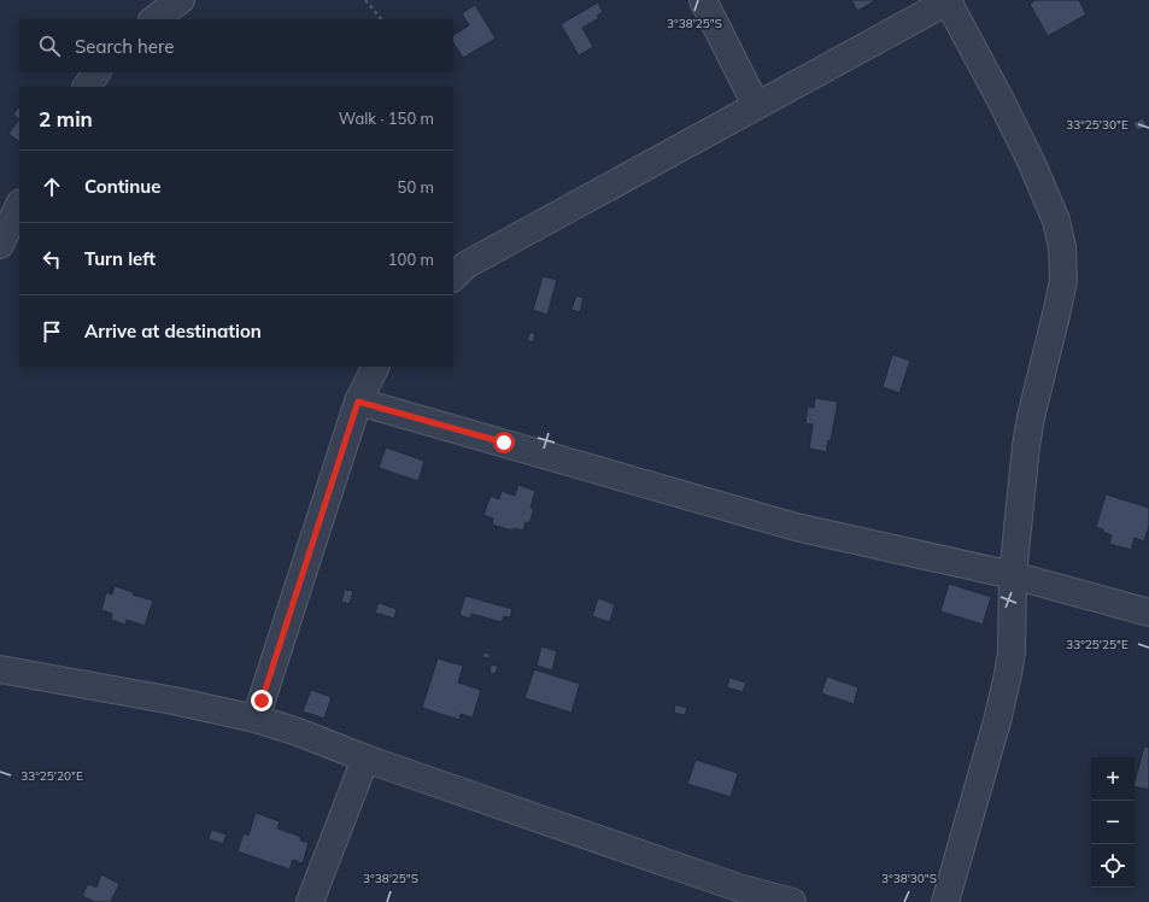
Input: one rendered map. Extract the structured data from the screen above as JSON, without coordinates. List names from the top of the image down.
{
  "page": {
    "search": "Search here",
    "heading": ["2 min", "Walk · 150 m"],
    "list": [
      ["Continue", "50 m"],
      ["Turn left", "100 m"],
      "Arrive at destination"
    ],
    "map_buttons": ["+", "−"]
  },
  "coordinates": [
    "3°38'25\"S",
    "33°25'30\"E",
    "33°25'25\"E",
    "33°25'20\"E",
    "3°38'30\"S"
  ]
}
